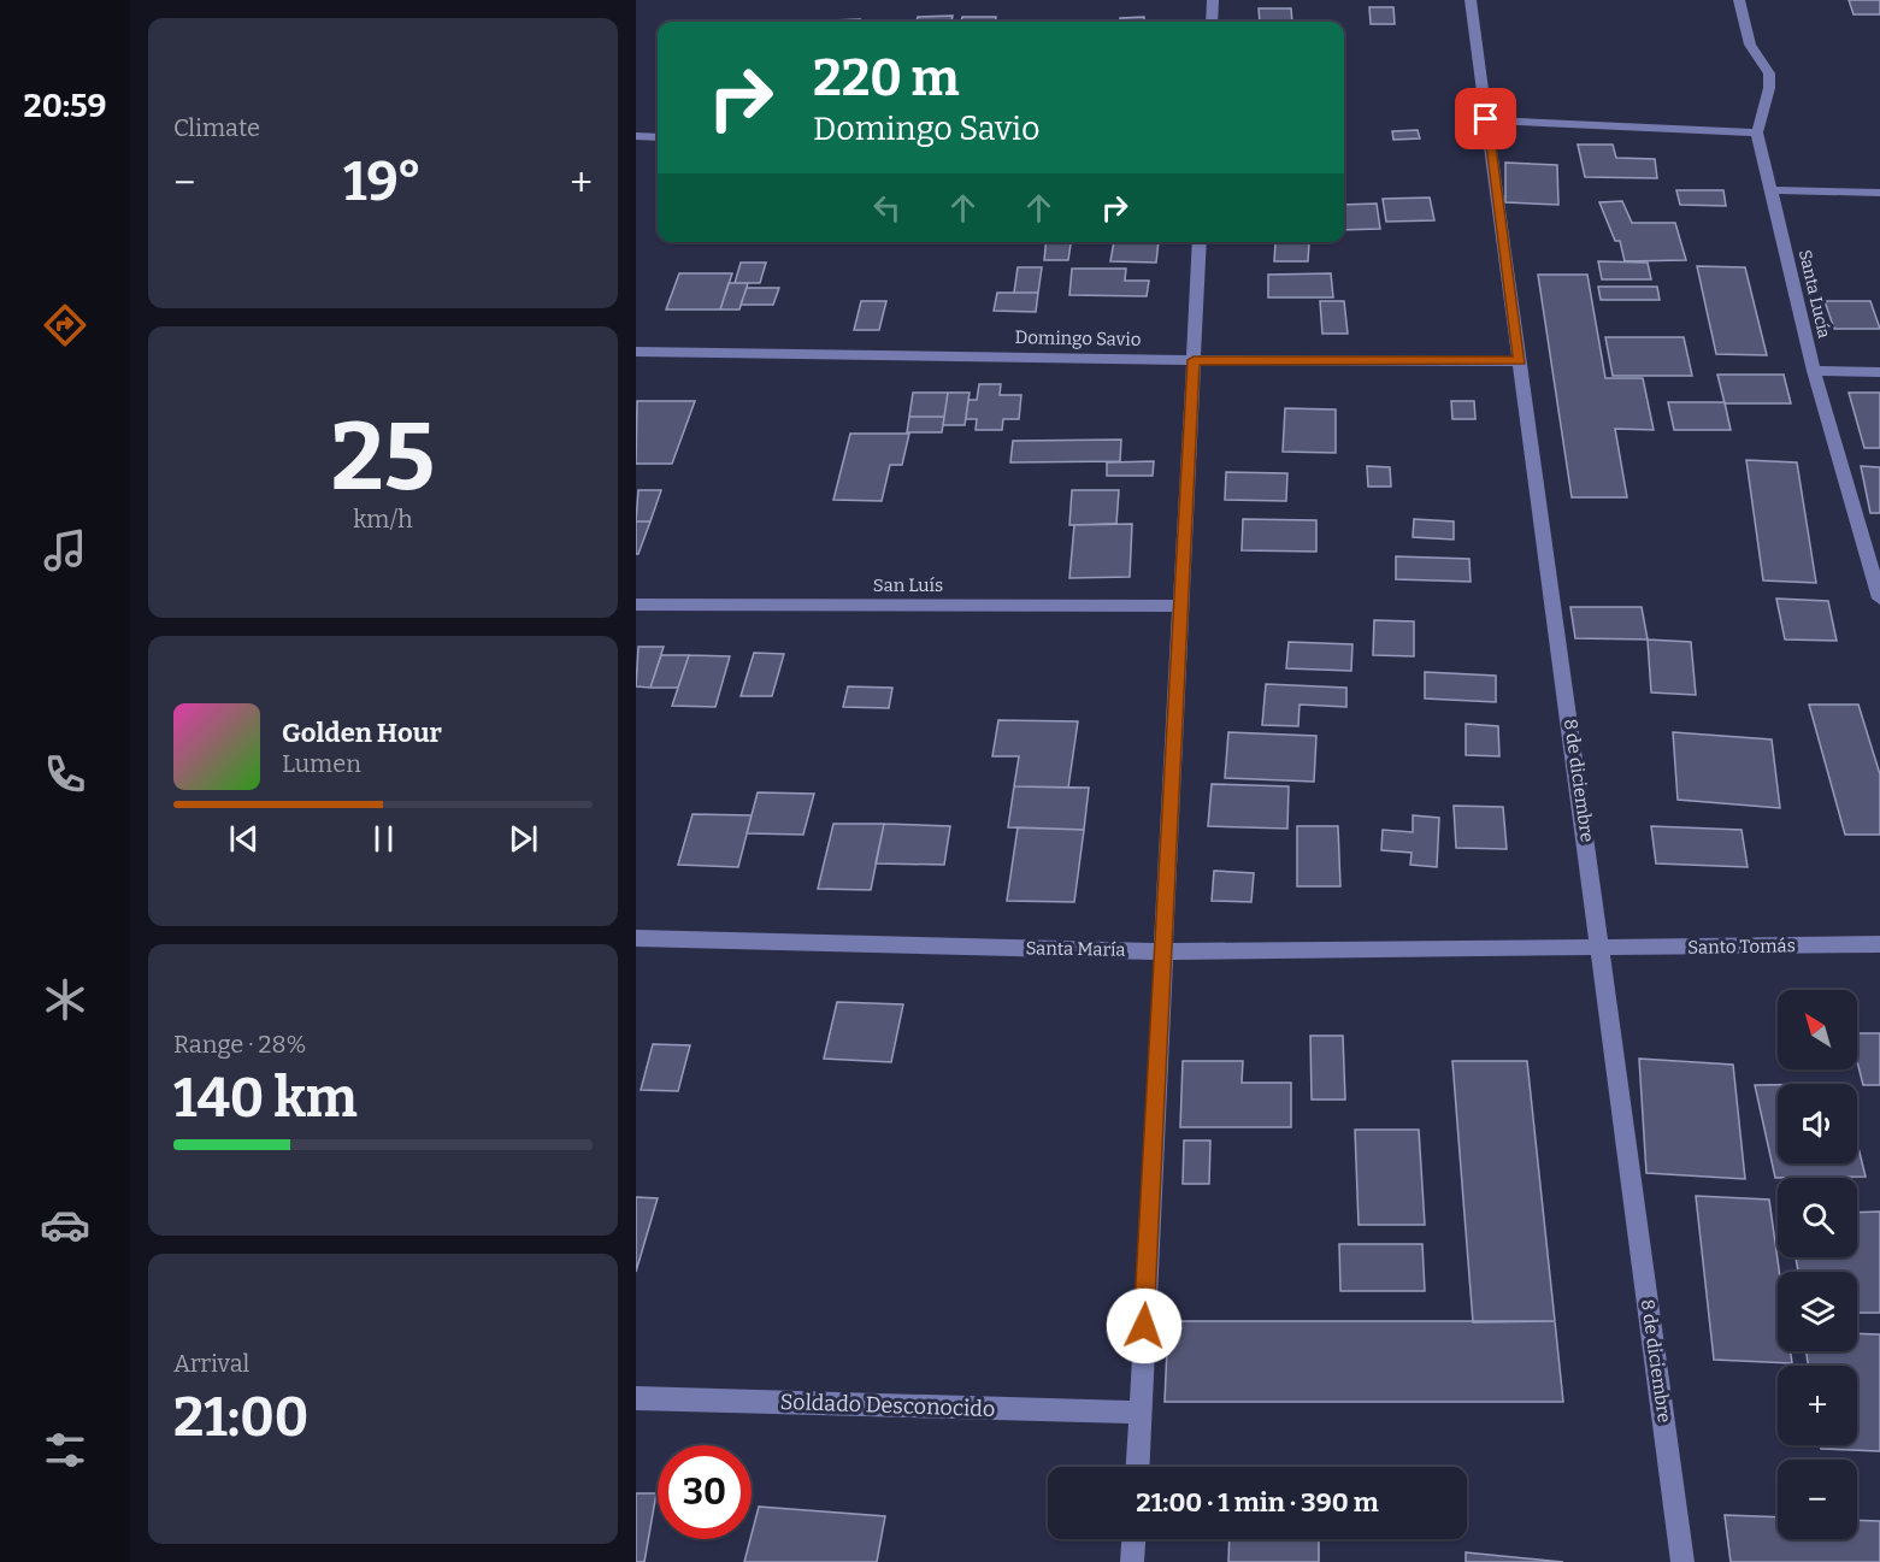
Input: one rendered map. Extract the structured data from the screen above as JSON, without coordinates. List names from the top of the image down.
{
  "streets": {
    "street": [
      "Santa Lucía",
      "Domingo Savio",
      "San Luís",
      "8 de diciembre",
      "Santo Tomás",
      "Santa María",
      "Soldado Desconocido"
    ]
  },
  "crossings": [
    ["Domingo Savio", "8 de diciembre"],
    ["8 de diciembre", "Santo Tomás"],
    ["8 de diciembre", "Santa María"],
    ["Santo Tomás", "Santa María"]
  ],
  "north": "top left",
  "page": {
    "tabs": "20:59",
    "tile": [
      "Climate",
      ["25", "km/h"],
      ["Range · 28%", "140 km"],
      ["Arrival", "21:00"]
    ],
    "turn": ["220 m", "Domingo Savio"],
    "heat": ["−", "19°", "+"],
    "song": ["Golden Hour", "Lumen"],
    "map_buttons": ["+", "−"],
    "limit": "30",
    "trip": "21:00 · 1 min · 390 m"
  }
}
